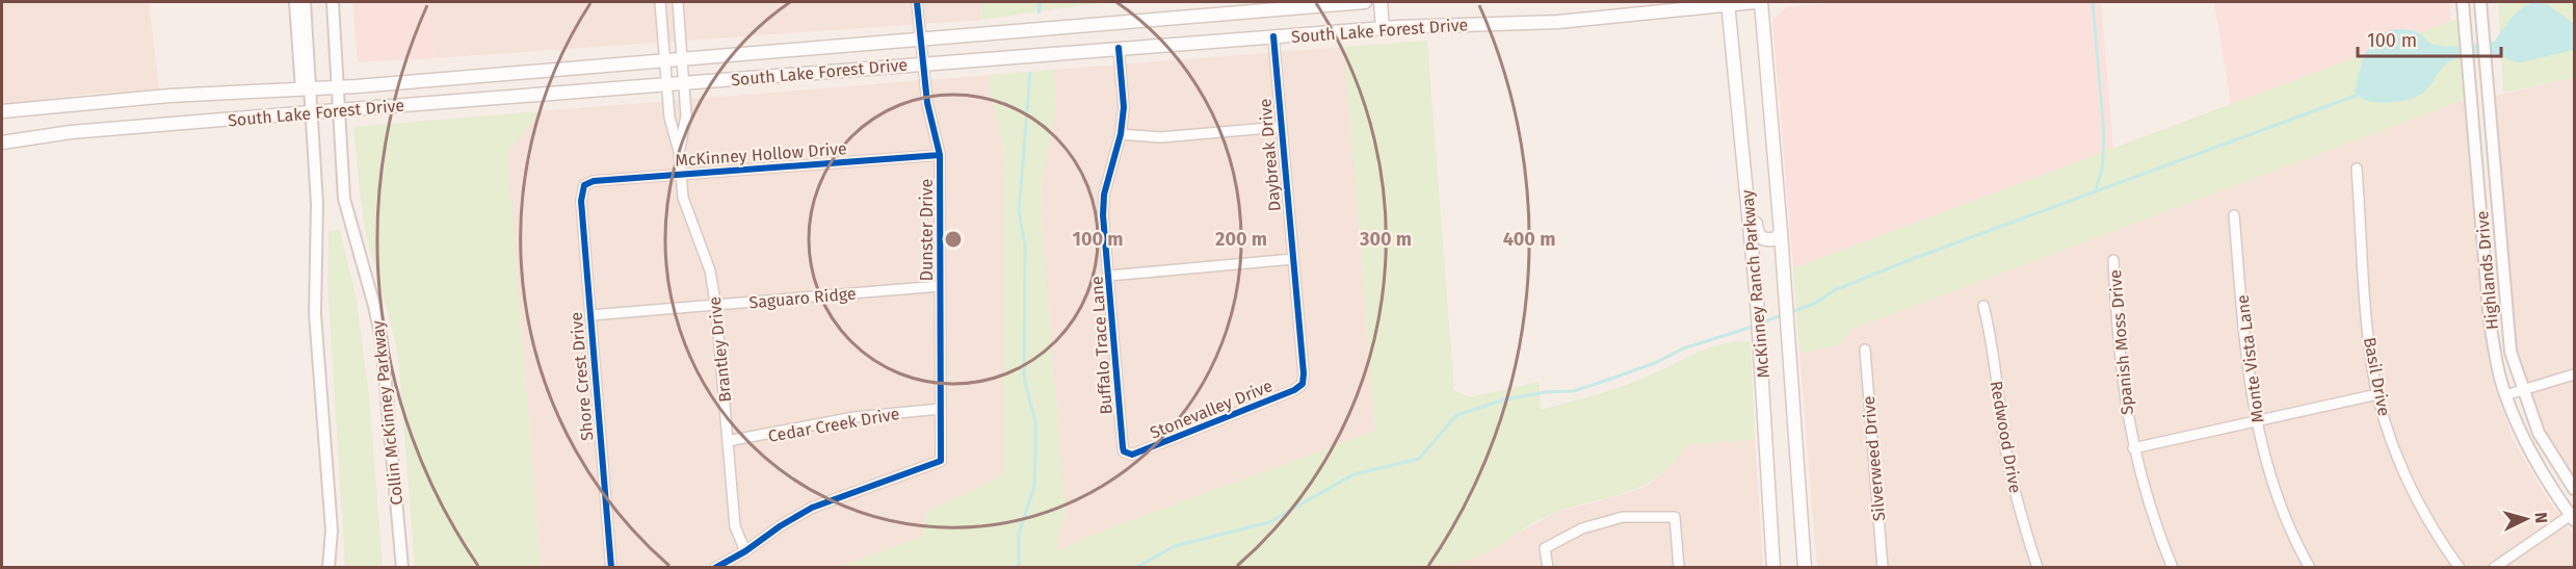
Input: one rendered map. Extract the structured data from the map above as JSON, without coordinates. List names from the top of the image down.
{
  "streets": {
    "main road": ["South Lake Forest Drive", "McKinney Ranch Parkway"],
    "street": [
      "McKinney Hollow Drive",
      "Daybreak Drive",
      "Dunster Drive",
      "Highlands Drive",
      "Saguaro Ridge",
      "Spanish Moss Drive",
      "Buffalo Trace Lane",
      "Brantley Drive",
      "Monte Vista Lane",
      "Shore Crest Drive",
      "Basil Drive",
      "Stonevalley Drive",
      "Collin McKinney Parkway",
      "Cedar Creek Drive",
      "Redwood Drive",
      "Silverweed Drive"
    ]
  },
  "crossings": [
    ["South Lake Forest Drive", "Daybreak Drive"],
    ["South Lake Forest Drive", "Dunster Drive"],
    ["South Lake Forest Drive", "McKinney Ranch Parkway"],
    ["South Lake Forest Drive", "Buffalo Trace Lane"],
    ["South Lake Forest Drive", "Brantley Drive"],
    ["South Lake Forest Drive", "Collin McKinney Parkway"],
    ["McKinney Hollow Drive", "Dunster Drive"],
    ["McKinney Hollow Drive", "Brantley Drive"],
    ["McKinney Hollow Drive", "Shore Crest Drive"],
    ["Daybreak Drive", "Stonevalley Drive"],
    ["Dunster Drive", "Saguaro Ridge"],
    ["Dunster Drive", "Brantley Drive"],
    ["Dunster Drive", "Cedar Creek Drive"],
    ["Saguaro Ridge", "Brantley Drive"],
    ["Saguaro Ridge", "Shore Crest Drive"],
    ["Buffalo Trace Lane", "Stonevalley Drive"],
    ["Brantley Drive", "Cedar Creek Drive"]
  ],
  "scale_bar": "100 m",
  "north": "right",
  "rings": [
    "100 m",
    "200 m",
    "300 m",
    "400 m"
  ]
}
